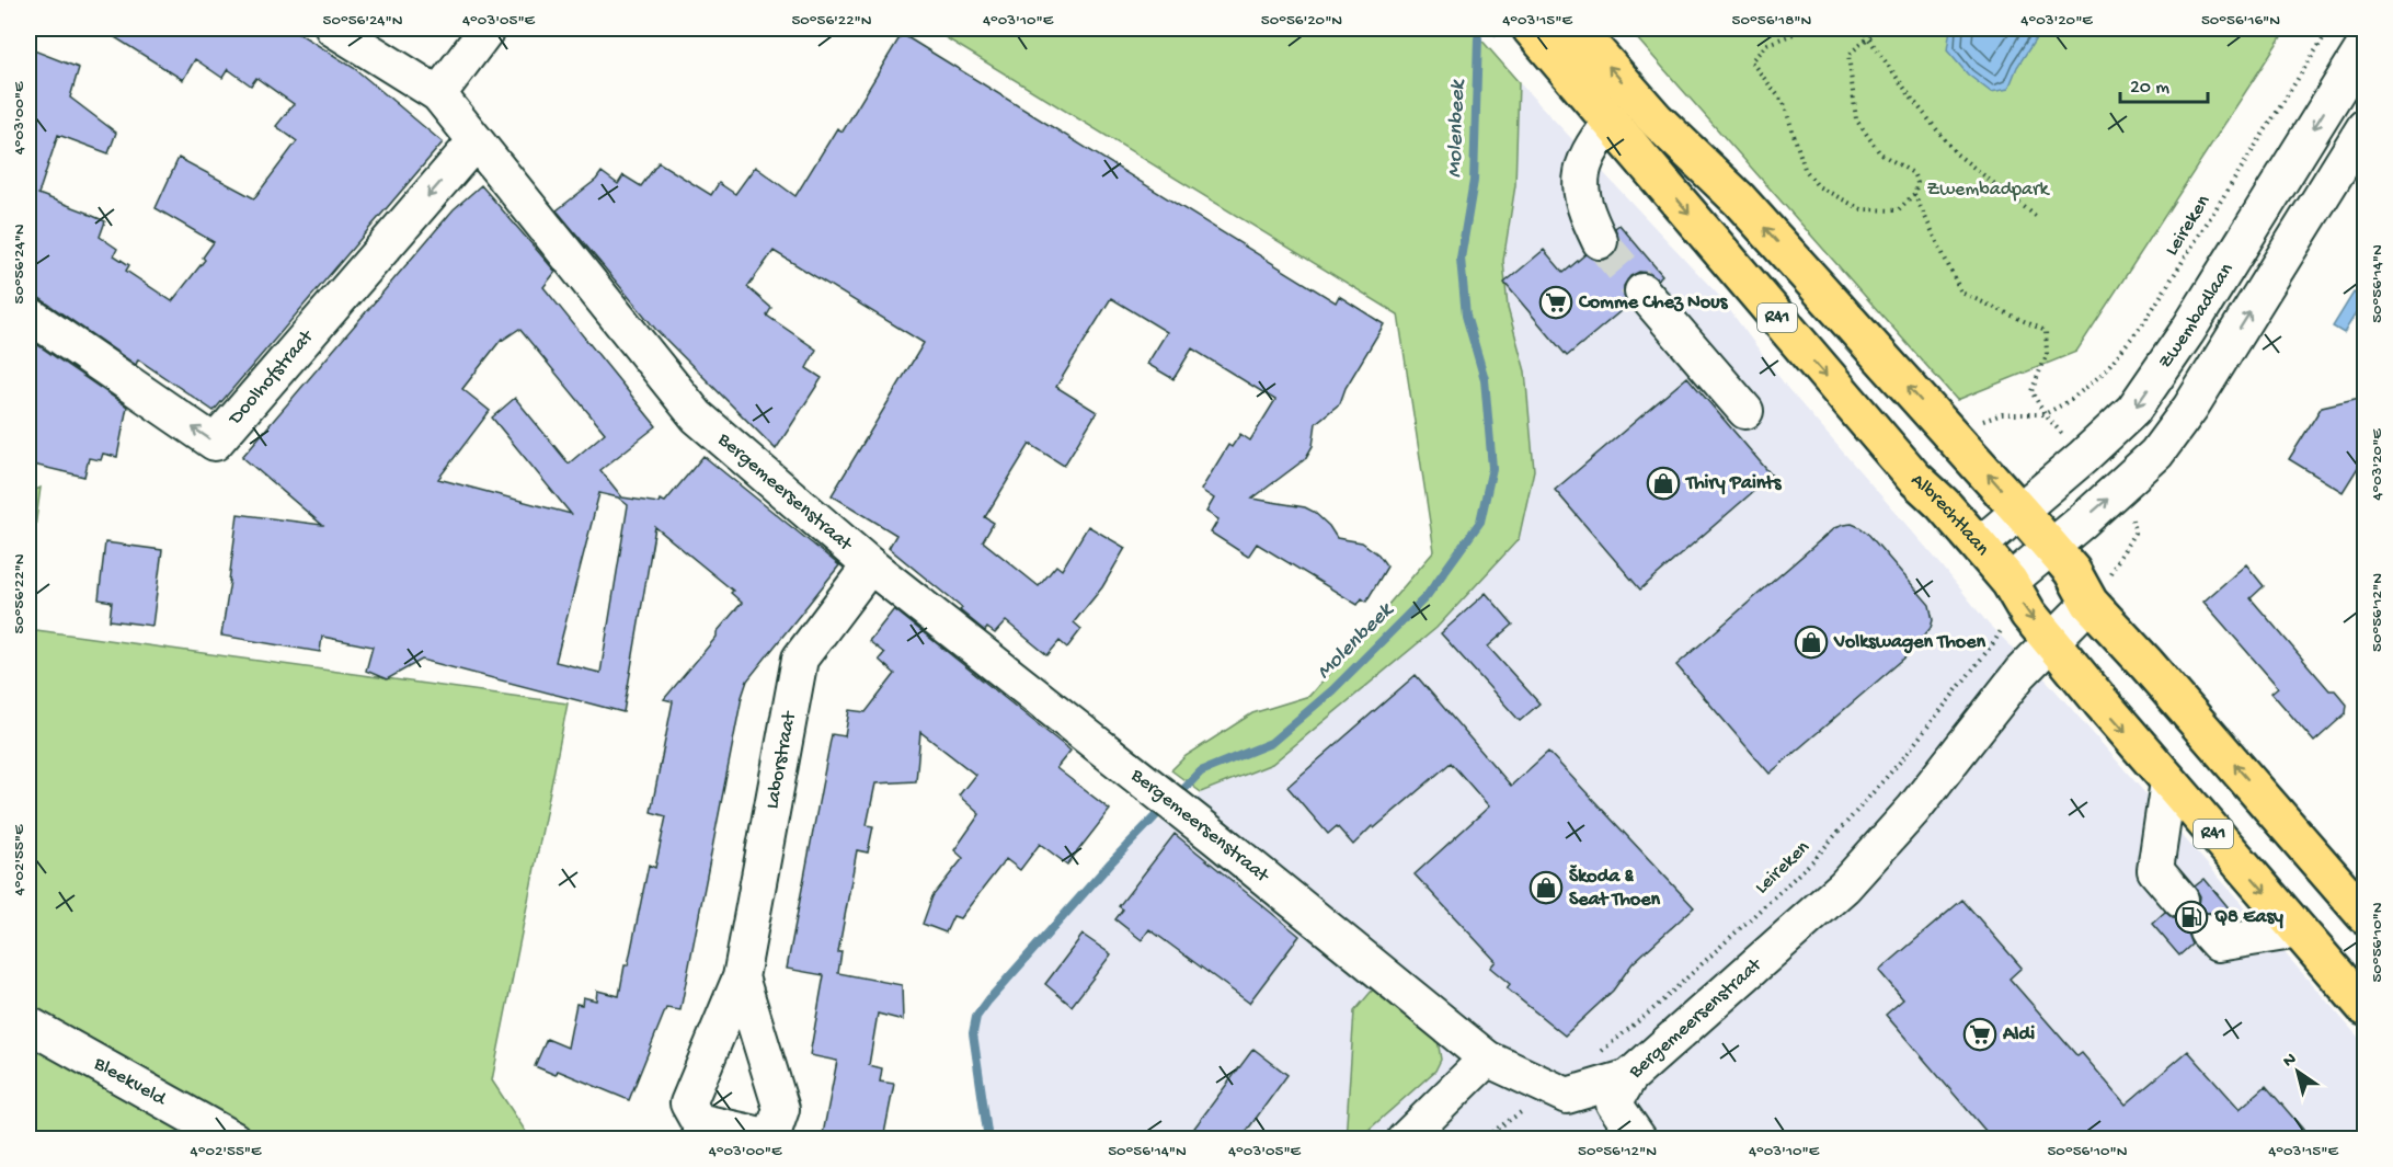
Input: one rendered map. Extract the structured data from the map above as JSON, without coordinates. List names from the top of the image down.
{
  "streets": {
    "main road": ["R41", "Albrechtlaan"],
    "street": [
      "Zwembadlaan",
      "Doolhofstraat",
      "Bergemeersenstraat",
      "Laborstraat",
      "Bleekveld"
    ],
    "path": ["Leireken"]
  },
  "crossings": [
    ["Zwembadlaan", "R41"],
    ["Zwembadlaan", "Albrechtlaan"],
    ["R41", "Bergemeersenstraat"],
    ["Doolhofstraat", "Bergemeersenstraat"],
    ["Bergemeersenstraat", "Albrechtlaan"],
    ["Bergemeersenstraat", "Laborstraat"]
  ],
  "water": ["Molenbeek"],
  "parks": ["Zwembadpark"],
  "places": {
    "supermarket": ["Comme Chez Nous", "Aldi"],
    "shop": ["Thiry Paints", "Volkswagen Thoen", "Škoda & Seat Thoen"],
    "fuel station": ["Q8 Easy"]
  },
  "scale_bar": "20 m",
  "north": "top left",
  "coordinates": [
    "50°56'24\"N",
    "4°03'05\"E",
    "50°56'22\"N",
    "4°03'10\"E",
    "50°56'20\"N",
    "4°03'15\"E",
    "50°56'18\"N",
    "4°03'20\"E",
    "50°56'16\"N",
    "4°03'00\"E",
    "50°56'14\"N",
    "50°56'12\"N",
    "4°02'55\"E",
    "50°56'10\"N"
  ]
}
